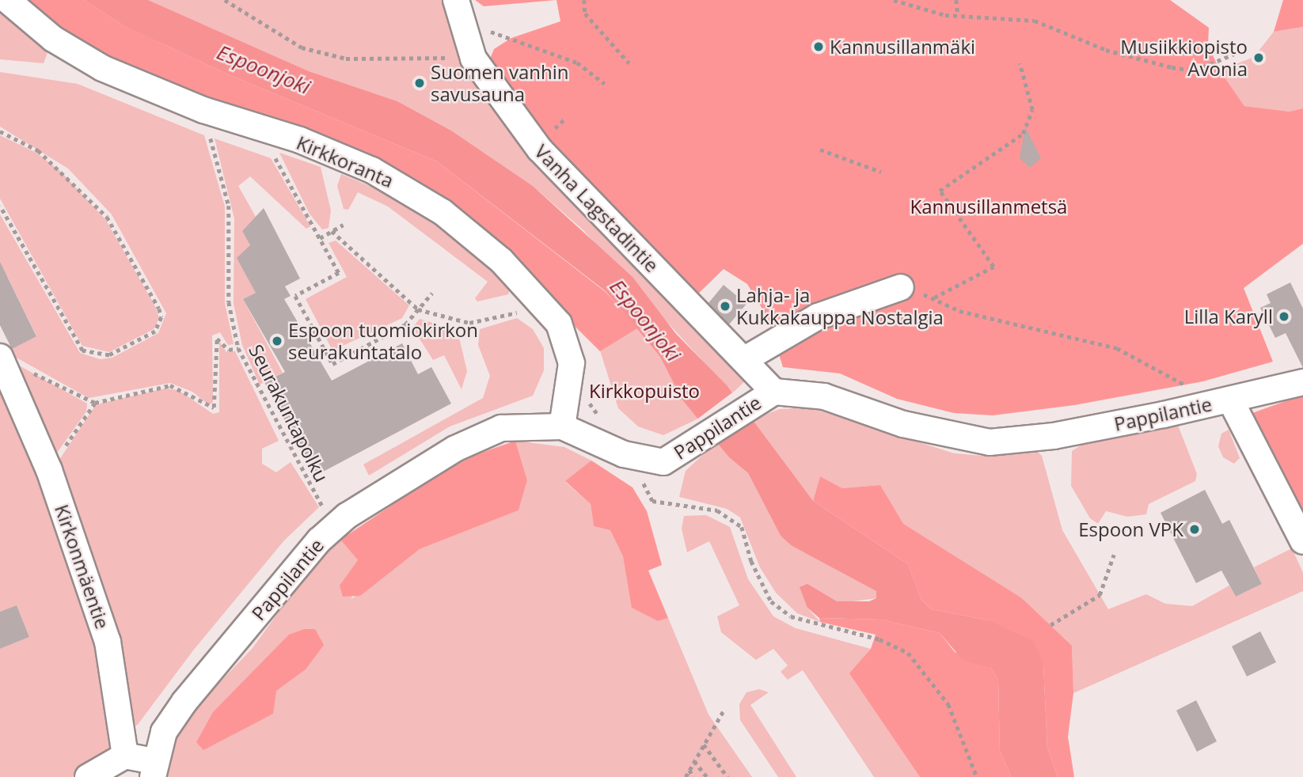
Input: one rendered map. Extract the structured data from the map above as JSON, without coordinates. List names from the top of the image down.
{
  "streets": {
    "street": [
      "Kirkkoranta",
      "Vanha Lagstadintie",
      "Pappilantie",
      "Kirkonmäentie"
    ],
    "path": ["Seurakuntapolku"]
  },
  "crossings": [
    ["Kirkkoranta", "Pappilantie"],
    ["Vanha Lagstadintie", "Pappilantie"]
  ],
  "water": ["Espoonjoki"],
  "parks": ["Kannusillanmetsä", "Kirkkopuisto"],
  "places": [
    "Kannusillanmäki",
    "Musiikkiopisto Avonia",
    "Suomen vanhin savusauna",
    "Lahja- ja Kukkakauppa Nostalgia",
    "Lilla Karyll",
    "Espoon tuomiokirkon seurakuntatalo",
    "Espoon VPK"
  ]
}
